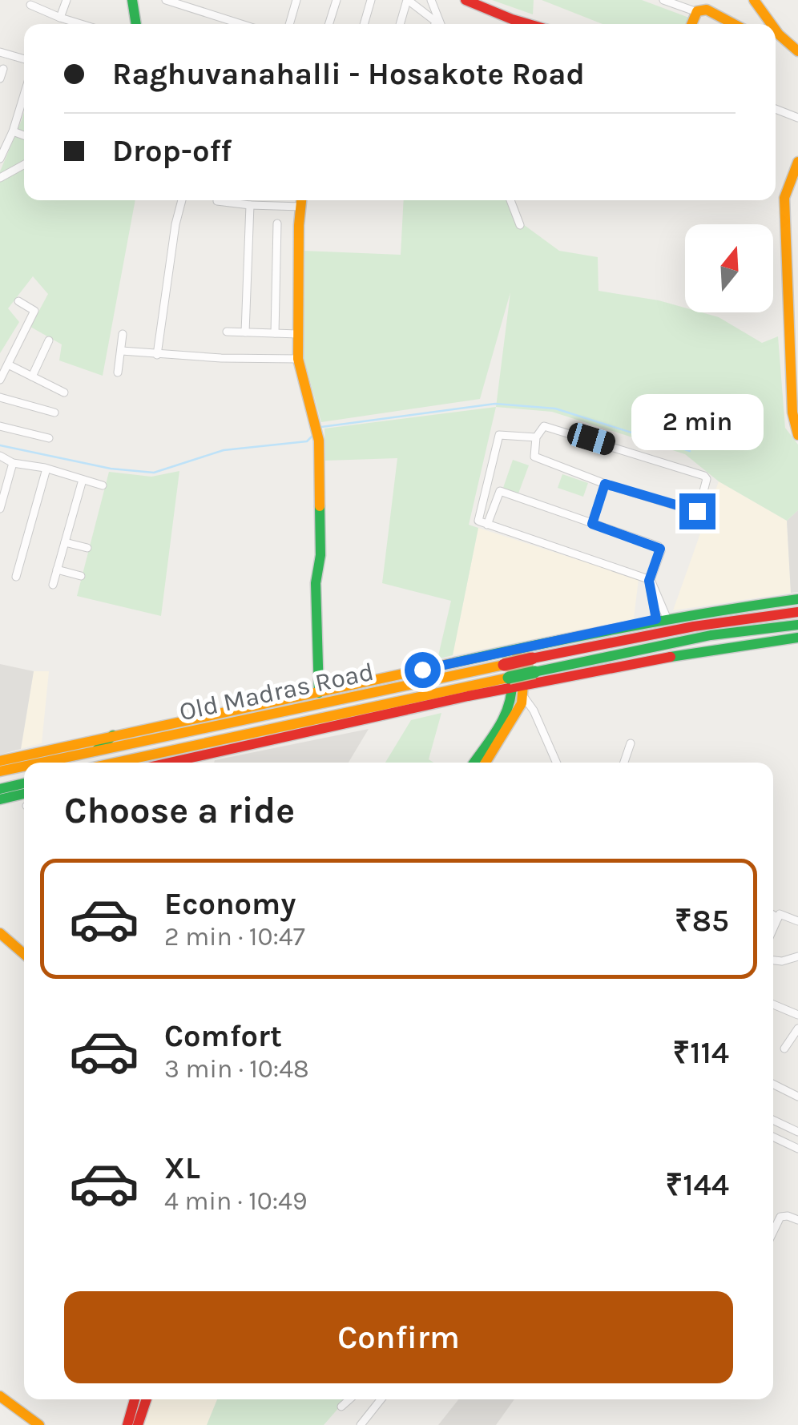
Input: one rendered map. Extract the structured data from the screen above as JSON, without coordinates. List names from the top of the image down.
{
  "streets": {
    "main road": ["Old Madras Road"]
  },
  "north": "top",
  "page": {
    "banner": ["Raghuvanahalli - Hosakote Road", "Drop-off"],
    "bubble": "2 min",
    "heading": "Choose a ride",
    "list": [
      {
        "name": "Economy",
        "note": "2 min · 10:47",
        "value": "₹85"
      },
      {
        "name": "Comfort",
        "note": "3 min · 10:48",
        "value": "₹114"
      },
      {
        "name": "XL",
        "note": "4 min · 10:49",
        "value": "₹144"
      }
    ],
    "buttons": "Confirm"
  }
}
